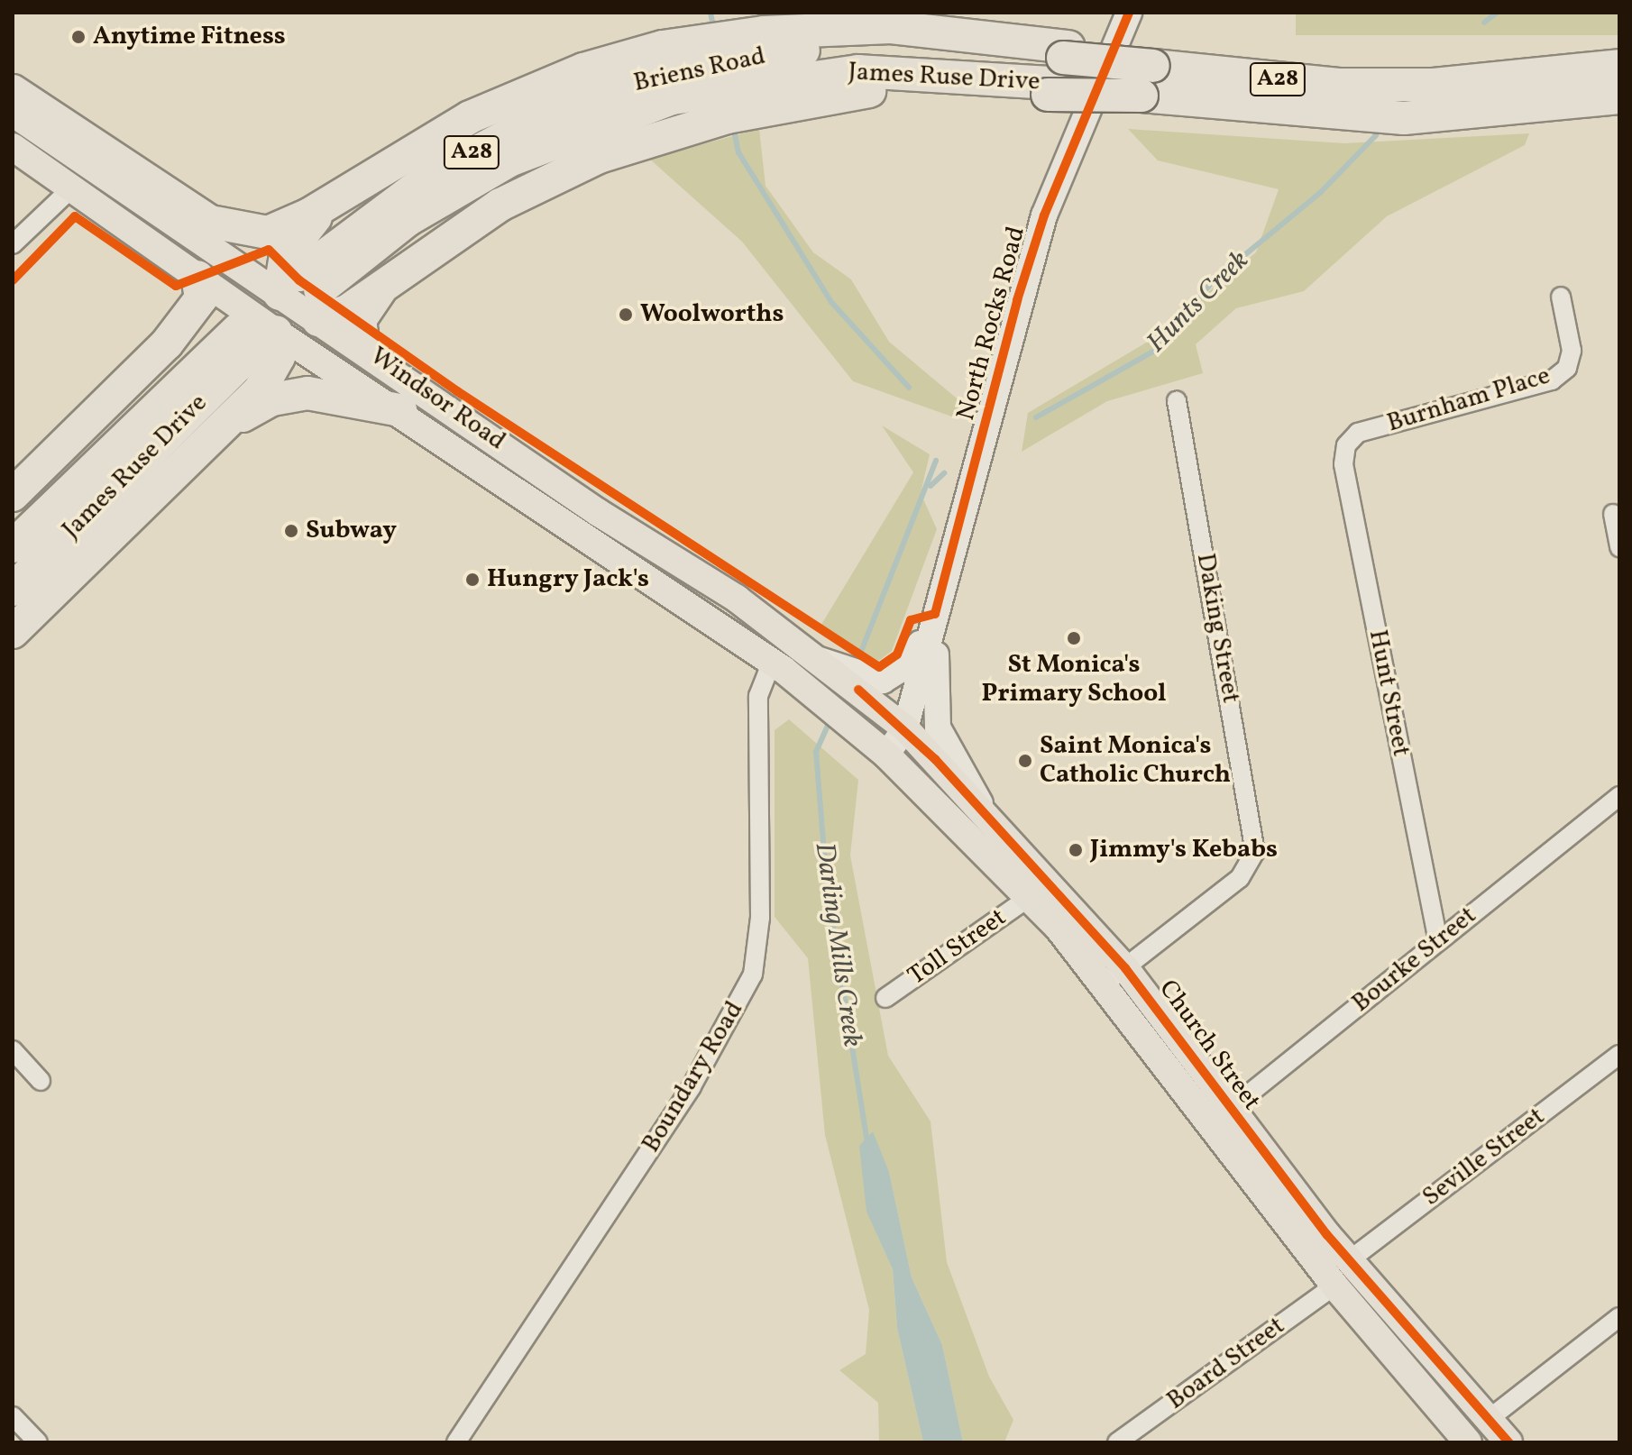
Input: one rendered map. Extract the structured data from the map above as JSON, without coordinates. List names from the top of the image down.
{
  "streets": {
    "highway": ["Briens Road", "James Ruse Drive", "A28"],
    "main road": ["North Rocks Road", "Windsor Road", "Church Street"],
    "street": [
      "Burnham Place",
      "Daking Street",
      "Hunt Street",
      "Toll Street",
      "Bourke Street",
      "Boundary Road",
      "Seville Street",
      "Board Street"
    ]
  },
  "crossings": [
    ["Briens Road", "James Ruse Drive"],
    ["Briens Road", "Windsor Road"],
    ["James Ruse Drive", "Windsor Road"],
    ["North Rocks Road", "Church Street"],
    ["Windsor Road", "Church Street"],
    ["Windsor Road", "Boundary Road"],
    ["Burnham Place", "Hunt Street"],
    ["Daking Street", "Church Street"],
    ["Hunt Street", "Bourke Street"],
    ["Toll Street", "Church Street"],
    ["Bourke Street", "Church Street"],
    ["Church Street", "Seville Street"],
    ["Church Street", "Board Street"]
  ],
  "water": ["Hunts Creek", "Darling Mills Creek"],
  "places": [
    "Anytime Fitness",
    "Woolworths",
    "Subway",
    "Hungry Jack's",
    "St Monica's Primary School",
    "Saint Monica's Catholic Church",
    "Jimmy's Kebabs"
  ]
}
